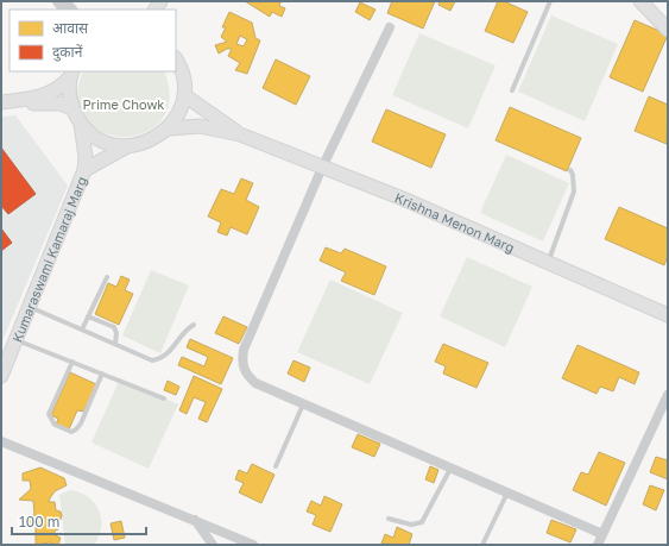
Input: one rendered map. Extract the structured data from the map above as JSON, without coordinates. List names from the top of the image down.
{
  "streets": {
    "main road": ["Krishna Menon Marg", "Kumaraswami Kamaraj Marg"]
  },
  "parks": ["Prime Chowk"],
  "legend": ["आवास", "दुकानें"],
  "scale_bar": "100 m"
}
